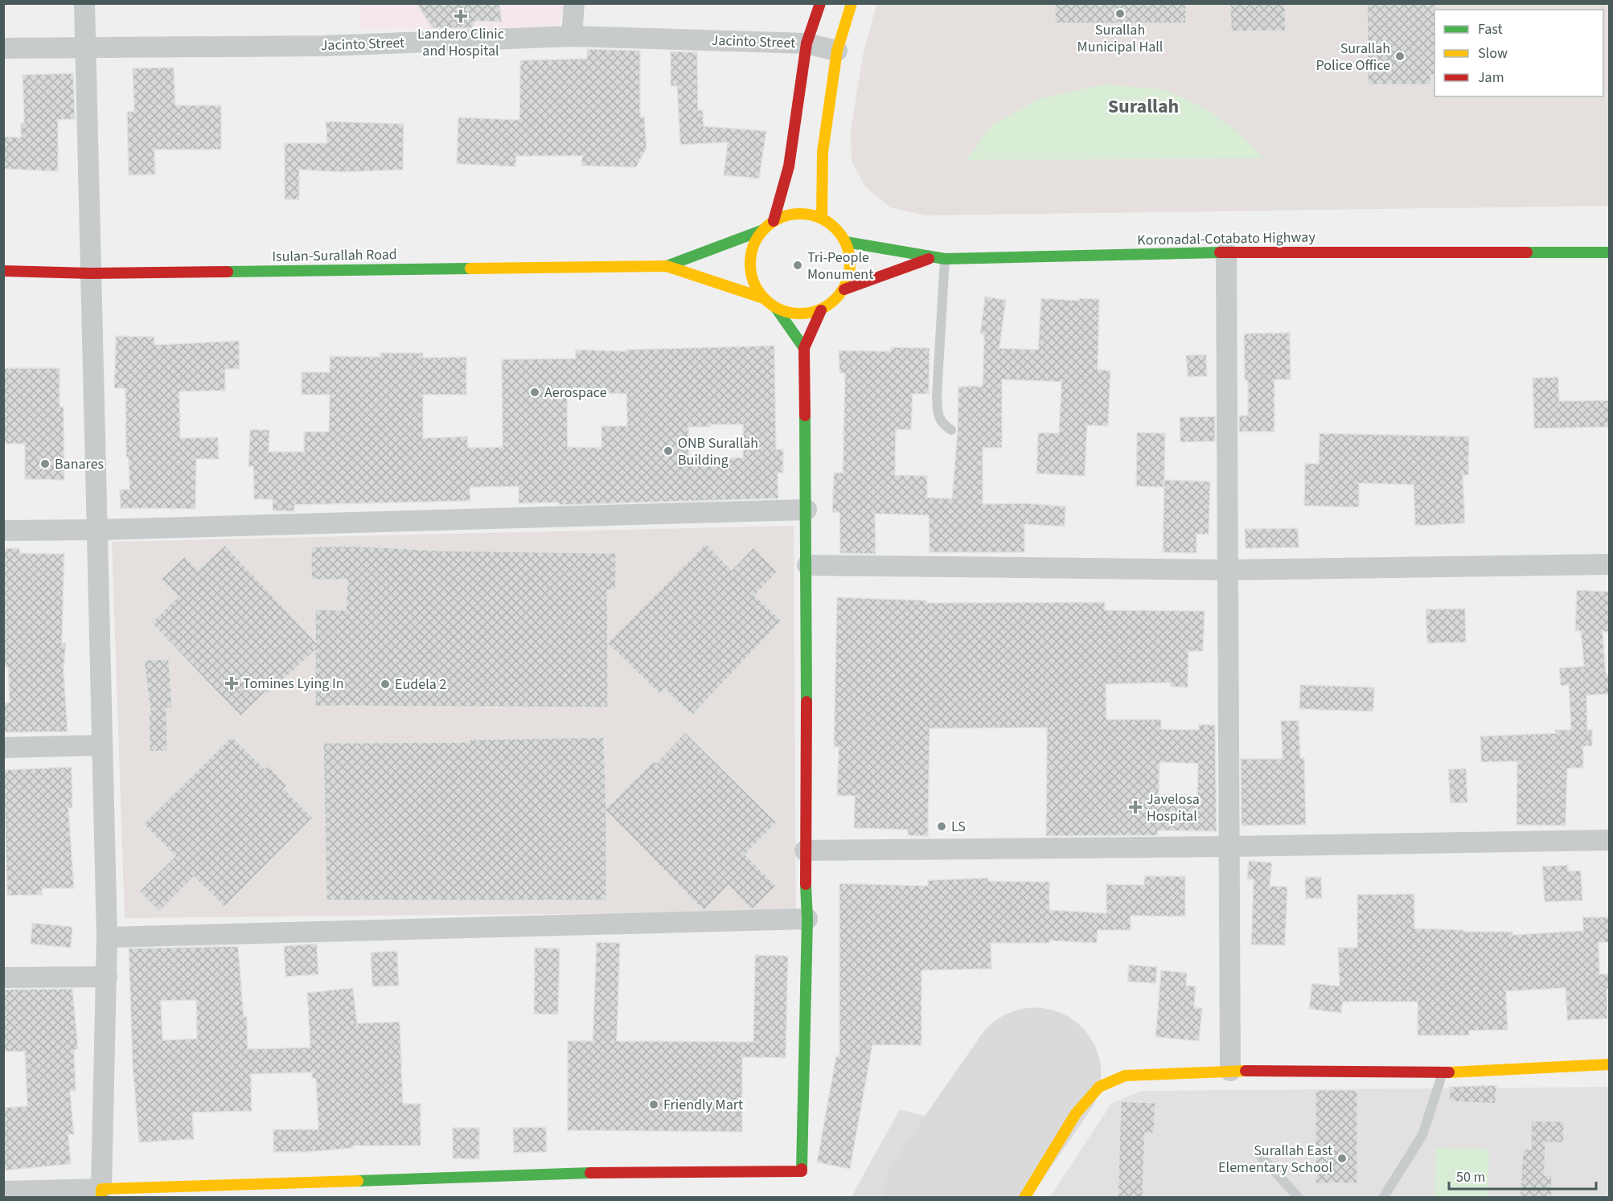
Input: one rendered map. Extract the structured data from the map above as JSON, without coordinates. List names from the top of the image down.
{
  "streets": {
    "main road": ["Koronadal-Cotabato Highway", "Isulan-Surallah Road"],
    "street": ["Jacinto Street"]
  },
  "crossings": [
    ["Koronadal-Cotabato Highway", "Isulan-Surallah Road"]
  ],
  "districts": ["Surallah"],
  "places": {
    "other": [
      "Surallah Municipal Hall",
      "Surallah Police Office",
      "Tri-People Monument",
      "Aerospace",
      "ONB Surallah Building",
      "Banares",
      "Eudela 2",
      "LS",
      "Friendly Mart",
      "Surallah East Elementary School"
    ],
    "health": ["Landero Clinic and Hospital", "Tomines Lying In", "Javelosa Hospital"]
  },
  "legend": ["Fast", "Slow", "Jam"],
  "scale_bar": "50 m"
}
